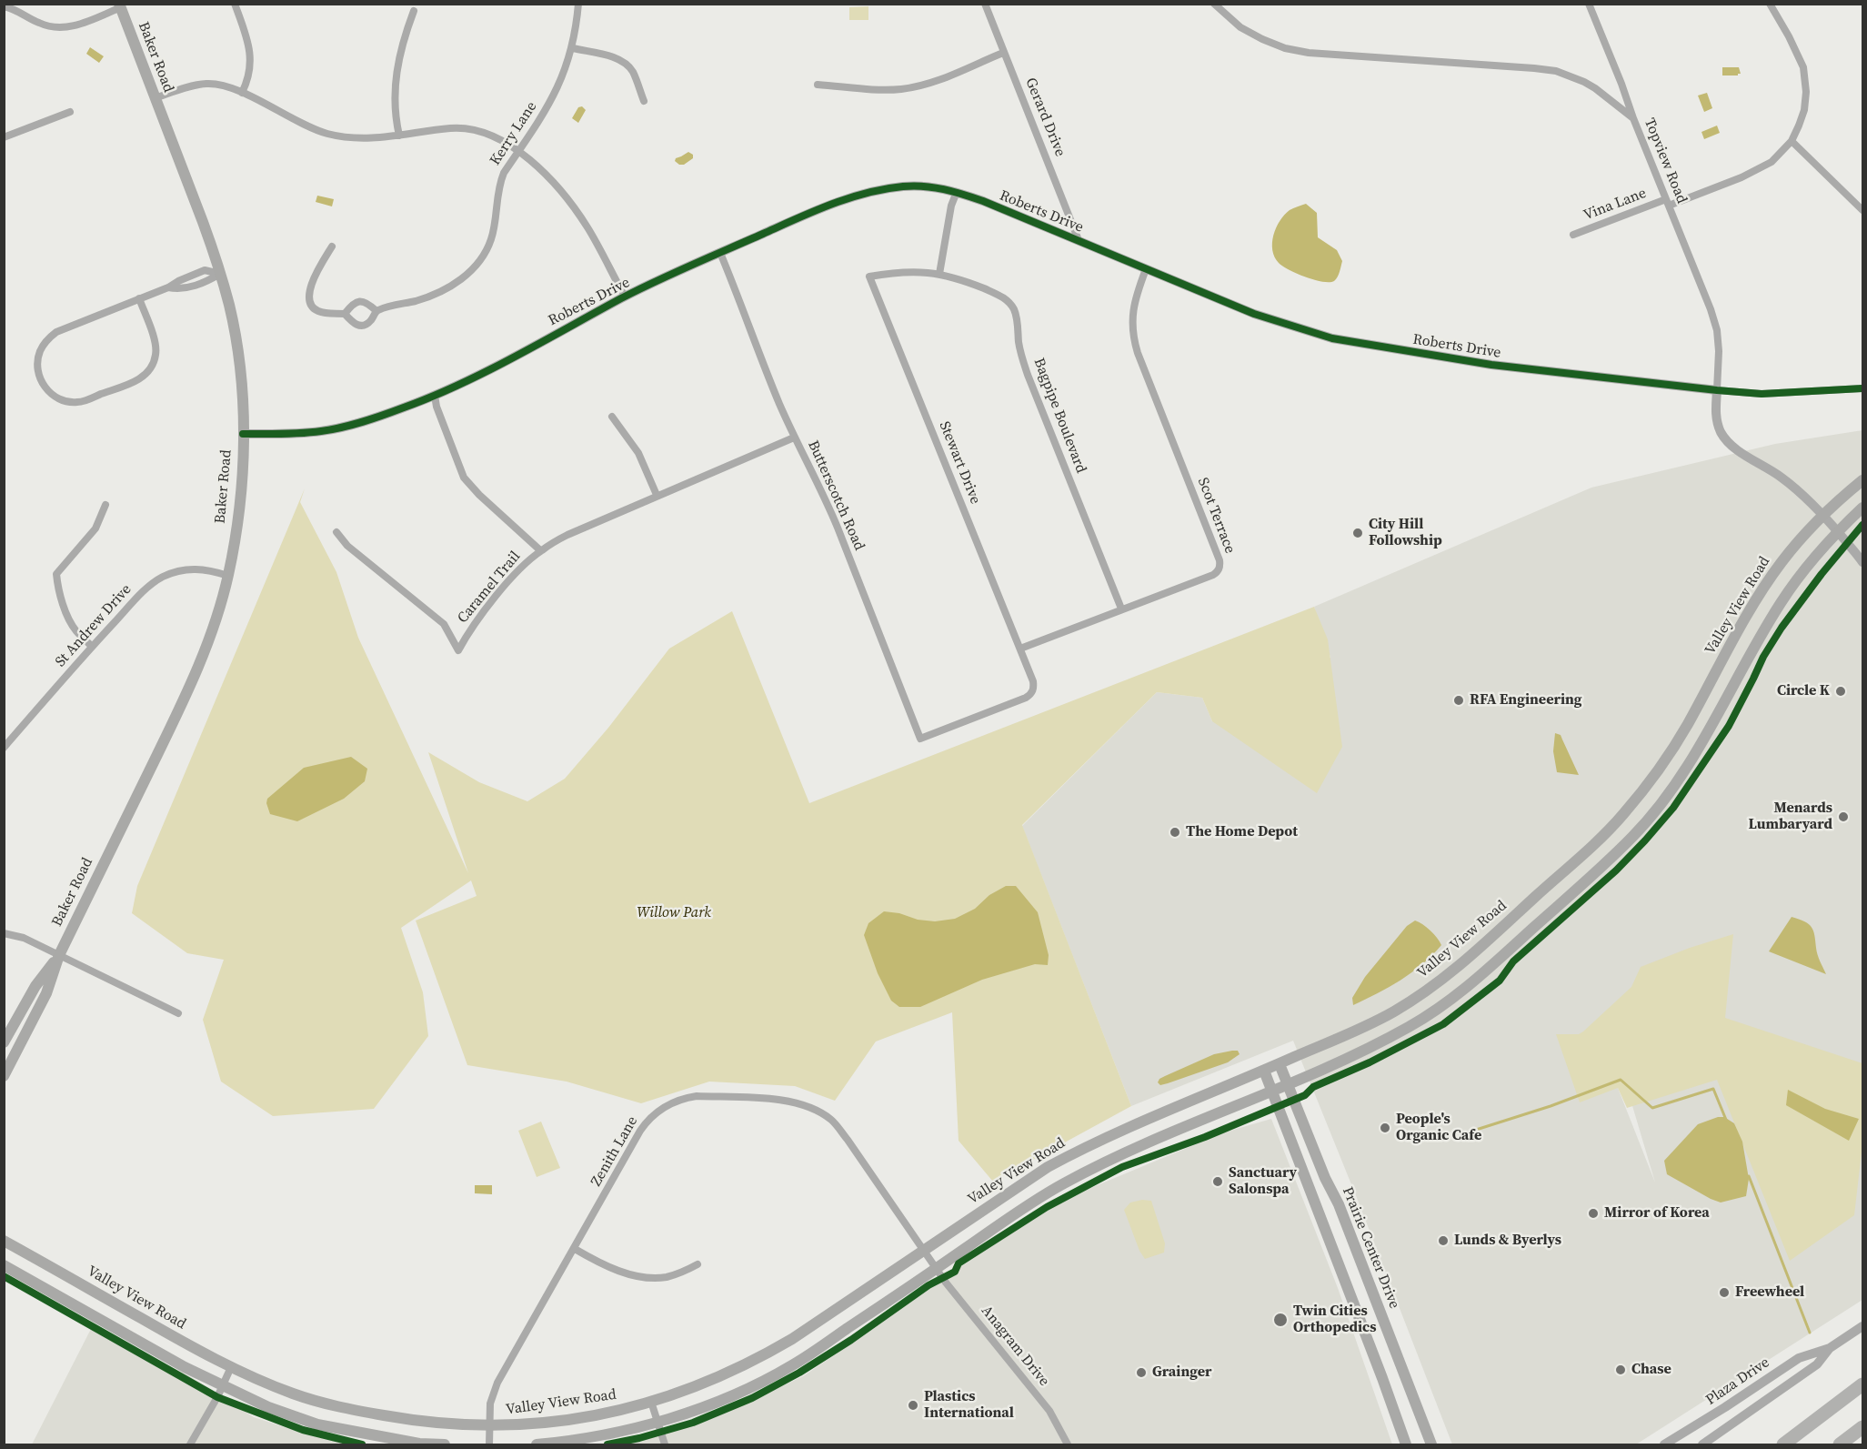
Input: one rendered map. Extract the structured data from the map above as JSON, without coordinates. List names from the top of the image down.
{
  "streets": {
    "main road": ["Baker Road", "Valley View Road", "Prairie Center Drive"],
    "street": [
      "Gerard Drive",
      "Kerry Lane",
      "Topview Road",
      "Vina Lane",
      "Roberts Drive",
      "Bagpipe Boulevard",
      "Stewart Drive",
      "Butterscotch Road",
      "Scot Terrace",
      "Caramel Trail",
      "St Andrew Drive",
      "Zenith Lane",
      "Anagram Drive",
      "Plaza Drive"
    ]
  },
  "crossings": [
    ["Baker Road", "Roberts Drive"],
    ["Baker Road", "St Andrew Drive"],
    ["Gerard Drive", "Roberts Drive"],
    ["Topview Road", "Vina Lane"],
    ["Topview Road", "Roberts Drive"],
    ["Topview Road", "Valley View Road"],
    ["Roberts Drive", "Butterscotch Road"],
    ["Roberts Drive", "Scot Terrace"],
    ["Bagpipe Boulevard", "Stewart Drive"],
    ["Bagpipe Boulevard", "Scot Terrace"],
    ["Stewart Drive", "Butterscotch Road"],
    ["Stewart Drive", "Scot Terrace"],
    ["Butterscotch Road", "Caramel Trail"],
    ["Valley View Road", "Zenith Lane"],
    ["Valley View Road", "Prairie Center Drive"],
    ["Zenith Lane", "Anagram Drive"]
  ],
  "parks": ["Willow Park"],
  "places": [
    "City Hill Followship",
    "Circle K",
    "RFA Engineering",
    "Menards Lumbaryard",
    "The Home Depot",
    "People's Organic Cafe",
    "Sanctuary Salonspa",
    "Mirror of Korea",
    "Lunds & Byerlys",
    "Freewheel",
    "Twin Cities Orthopedics",
    "Chase",
    "Grainger",
    "Plastics International"
  ]
}
